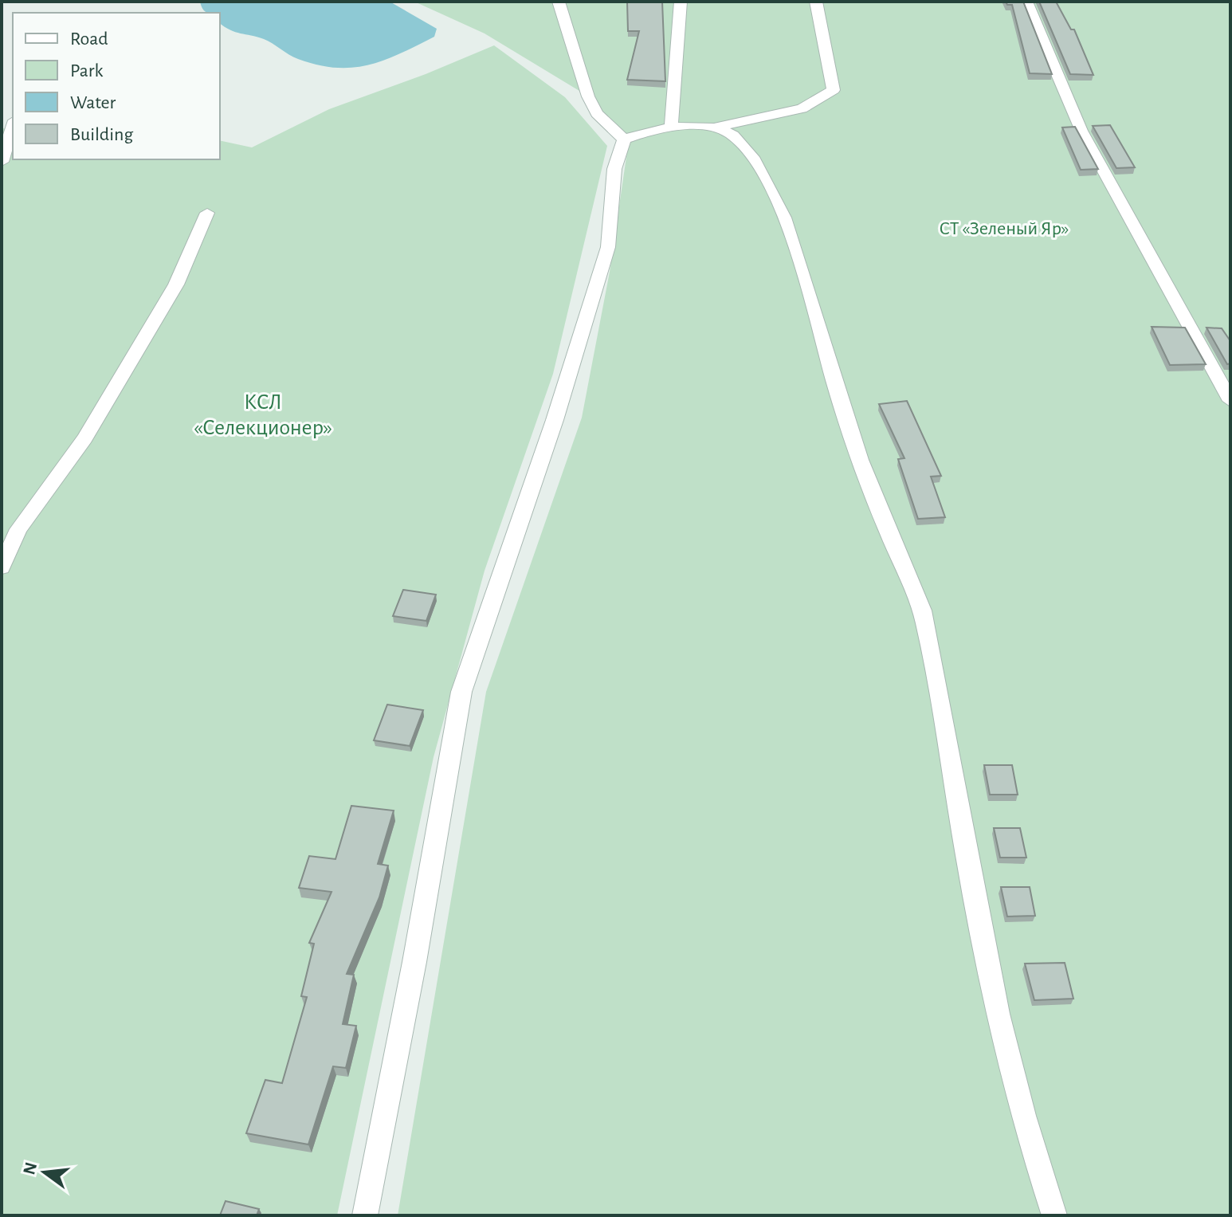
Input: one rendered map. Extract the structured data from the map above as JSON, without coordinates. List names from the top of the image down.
{
  "parks": ["СТ «Зеленый Яр»", "КСЛ «Селекционер»"],
  "legend": [
    "Road",
    "Park",
    "Water",
    "Building"
  ],
  "north": "left"
}
